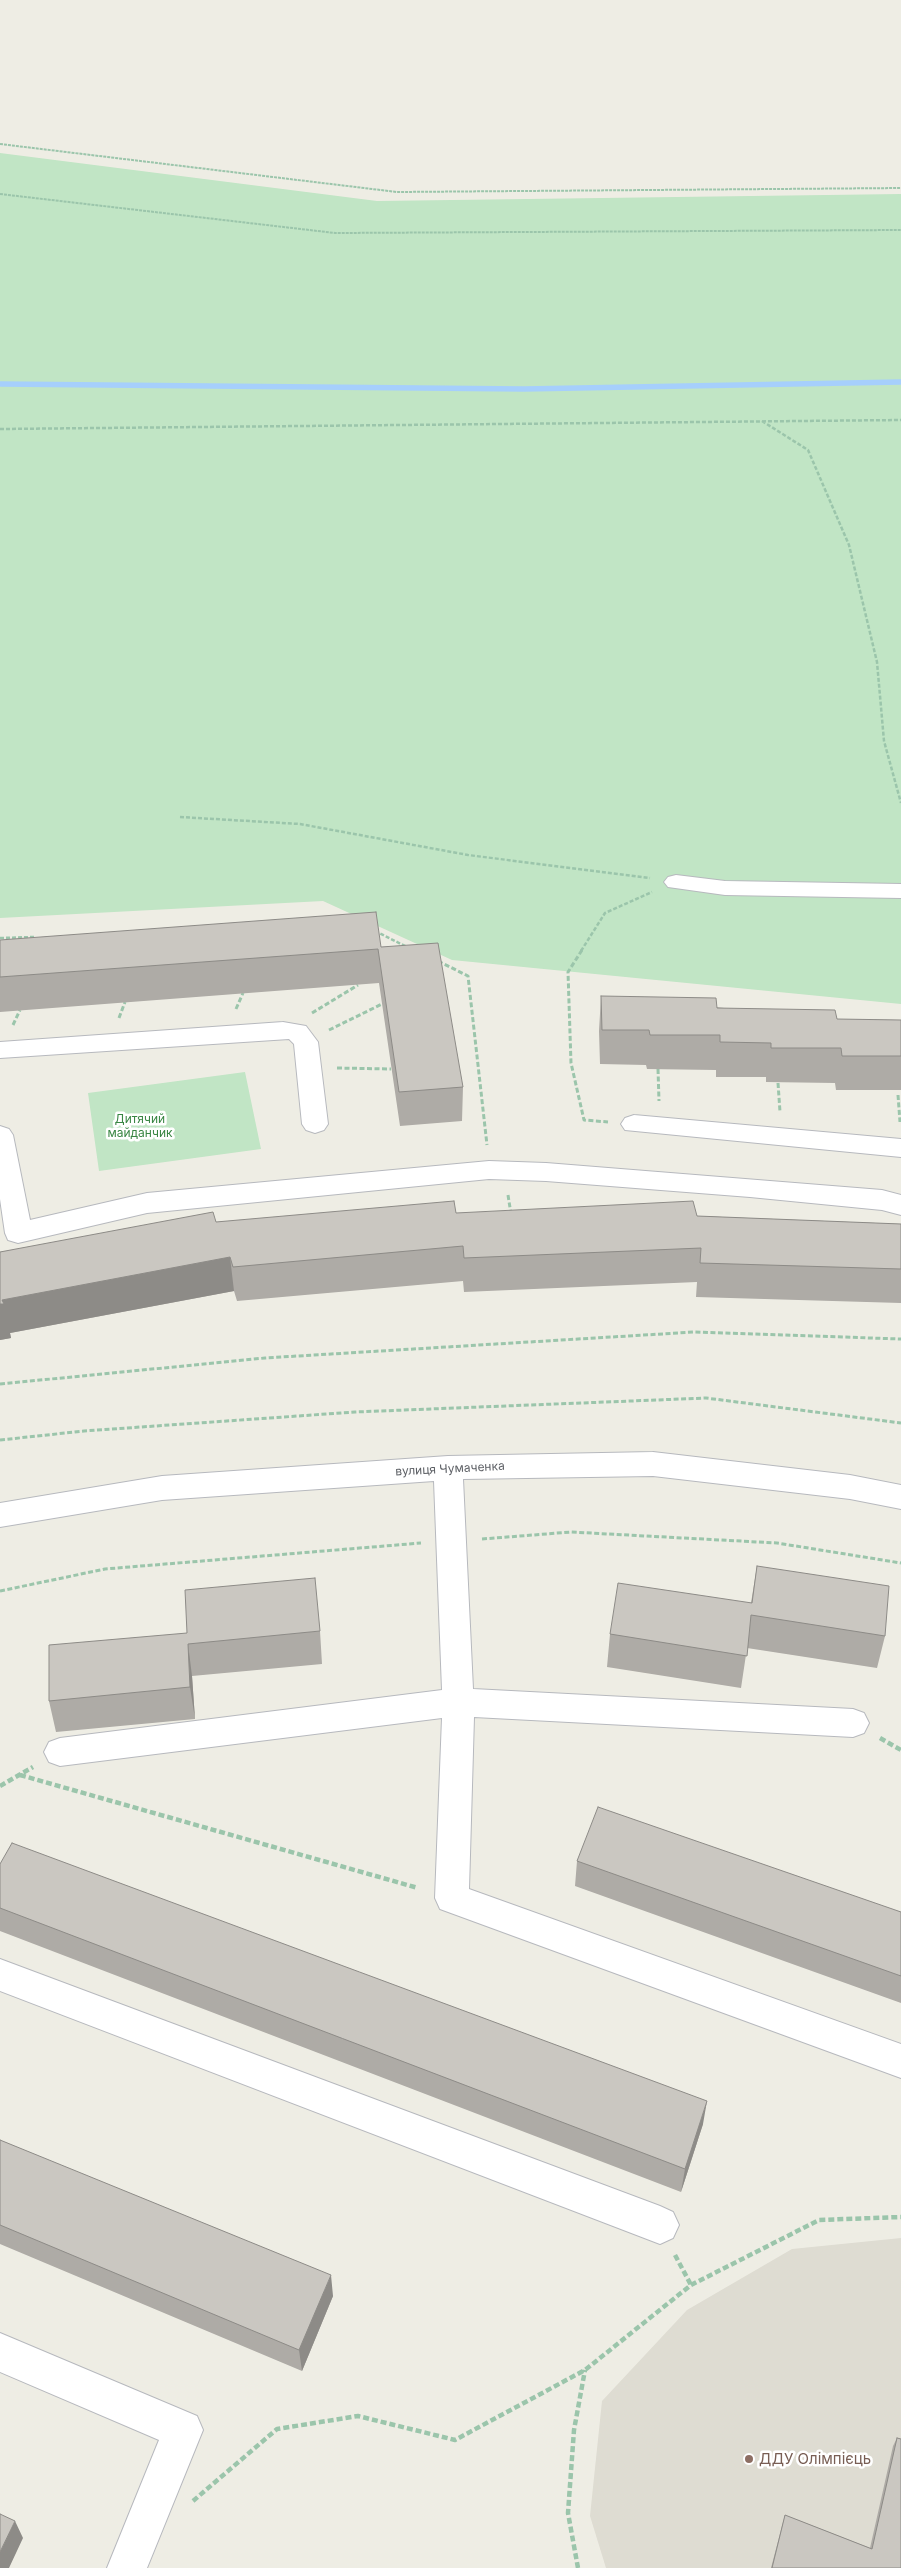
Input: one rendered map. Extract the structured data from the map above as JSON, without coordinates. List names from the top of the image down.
{
  "streets": {
    "street": ["вулиця Чумаченка"]
  },
  "parks": ["Дитячий майданчик"],
  "places": ["ДДУ Олімпієць"]
}
